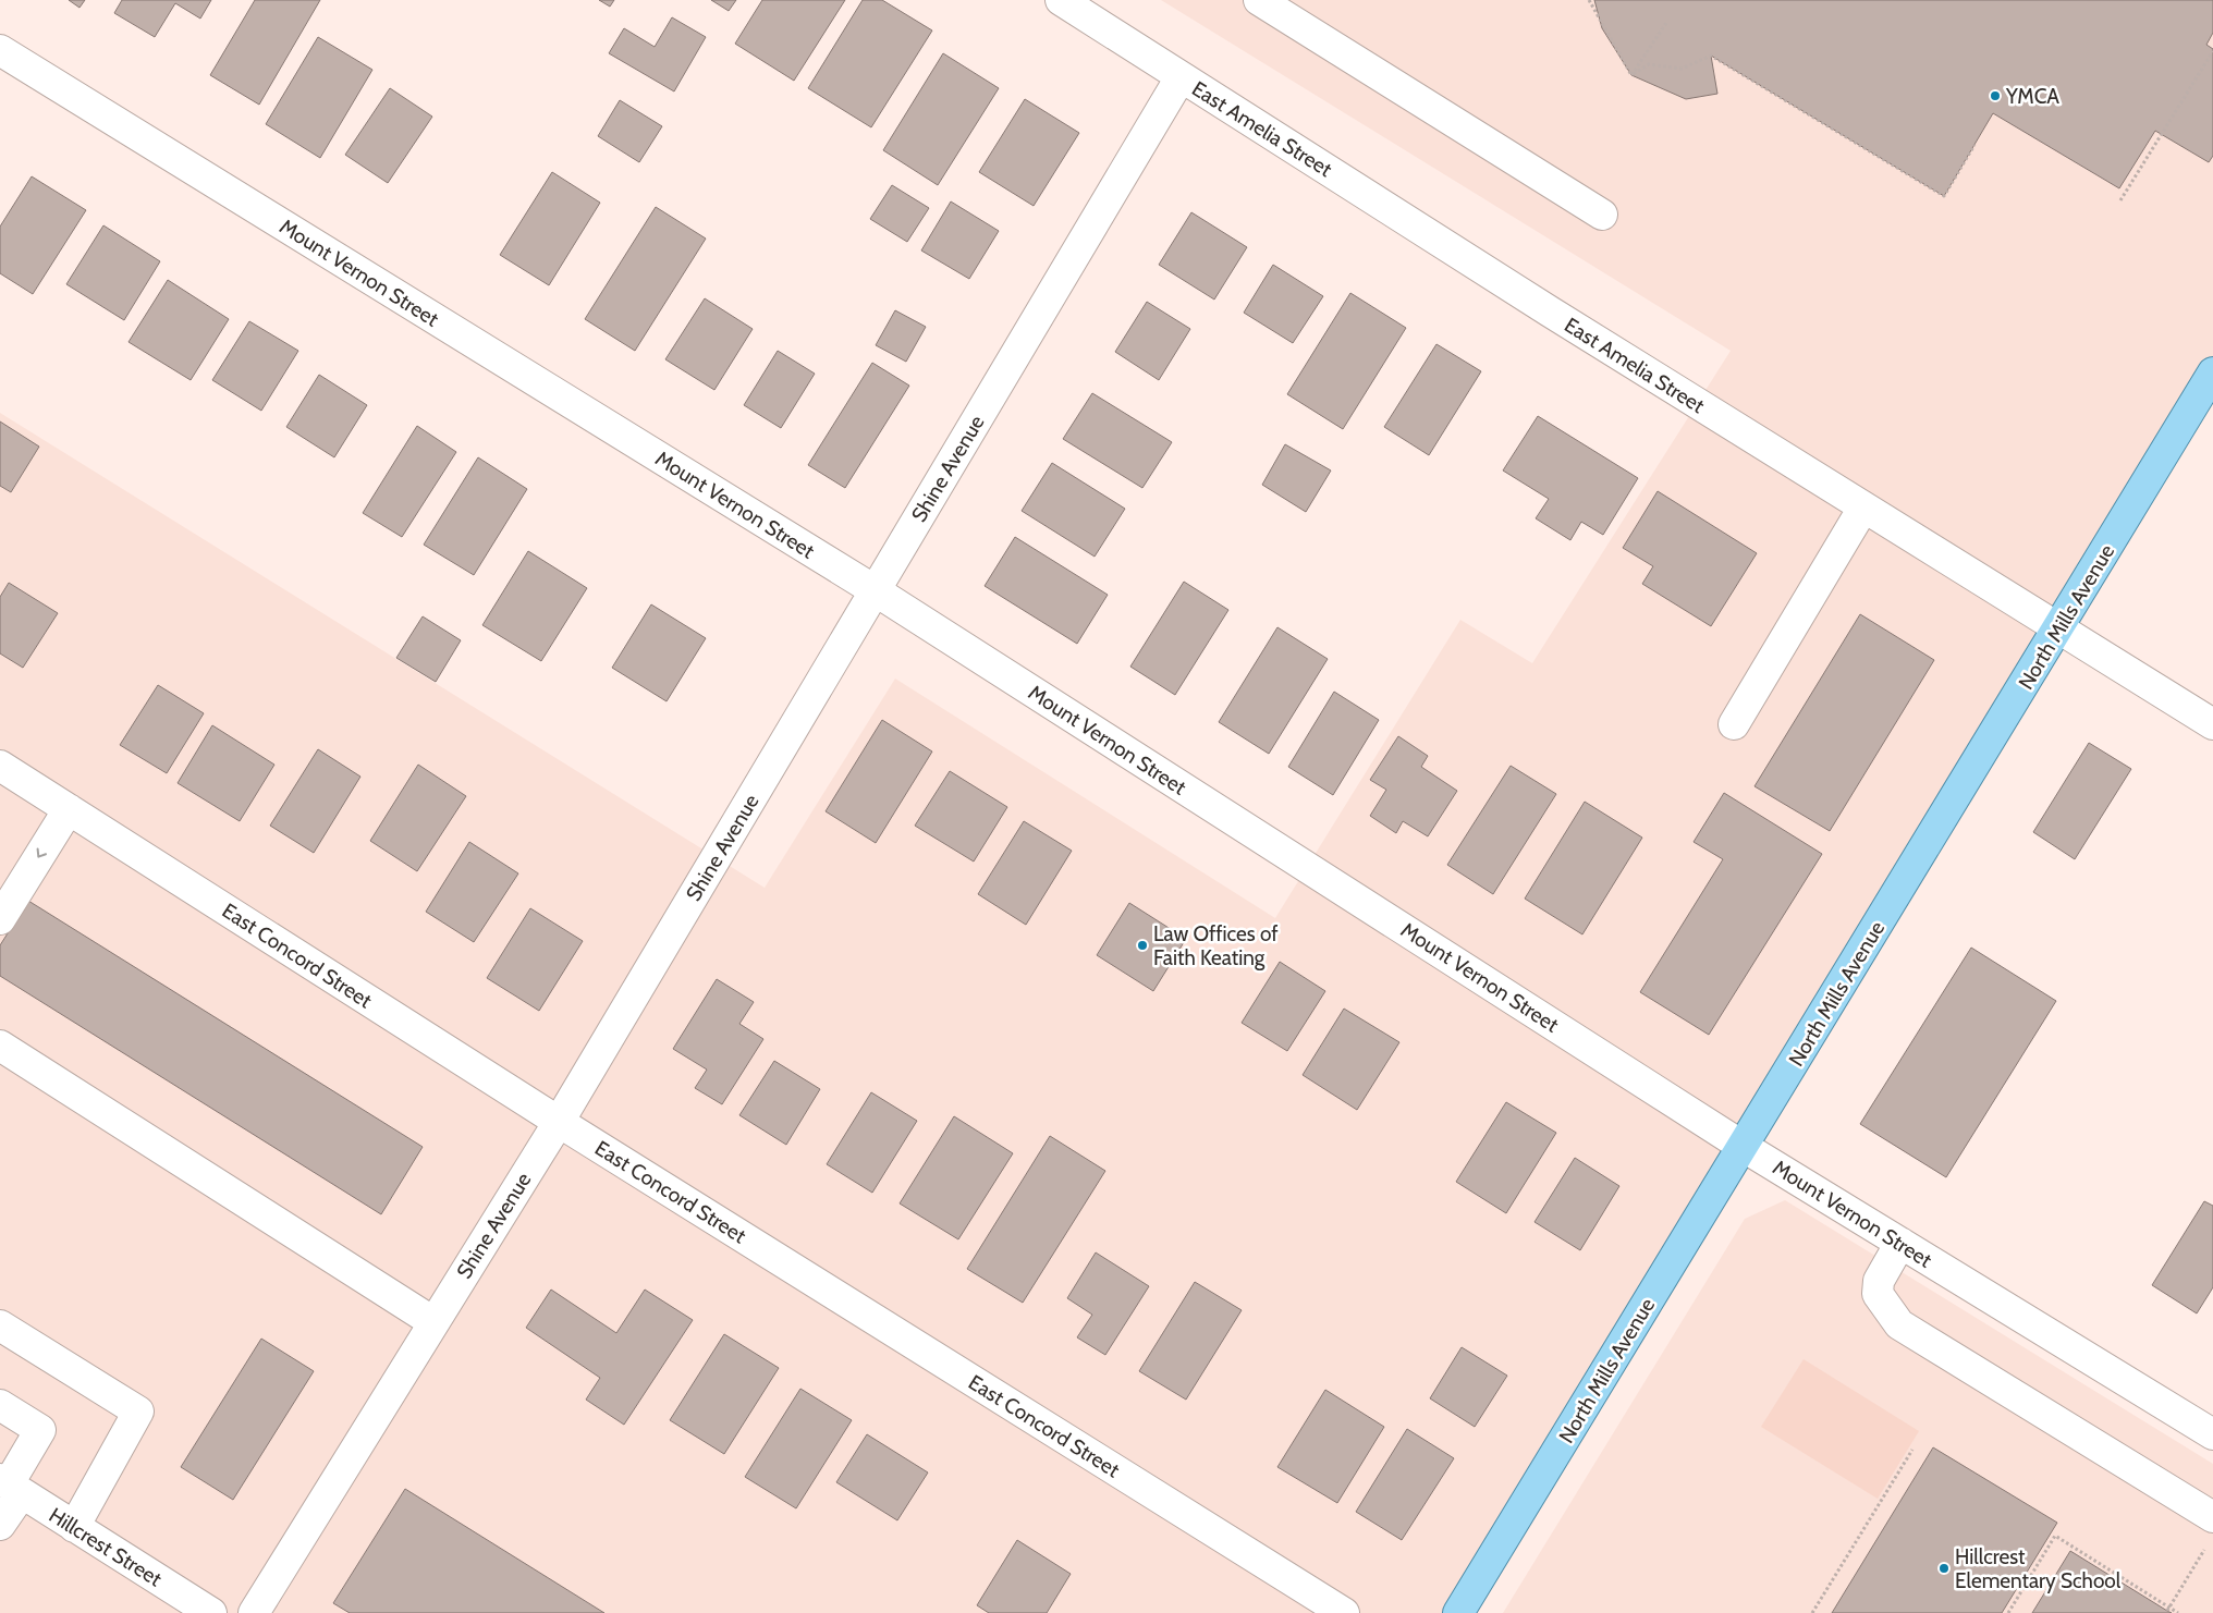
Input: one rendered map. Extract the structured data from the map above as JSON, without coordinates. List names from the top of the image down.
{
  "streets": {
    "main road": ["North Mills Avenue"],
    "street": [
      "East Amelia Street",
      "Mount Vernon Street",
      "Shine Avenue",
      "East Concord Street",
      "Hillcrest Street"
    ]
  },
  "crossings": [
    ["East Amelia Street", "Shine Avenue"],
    ["East Amelia Street", "North Mills Avenue"],
    ["Mount Vernon Street", "Shine Avenue"],
    ["Mount Vernon Street", "North Mills Avenue"],
    ["Shine Avenue", "East Concord Street"]
  ],
  "places": ["YMCA", "Law Offices of Faith Keating", "Hillcrest Elementary School"]
}
